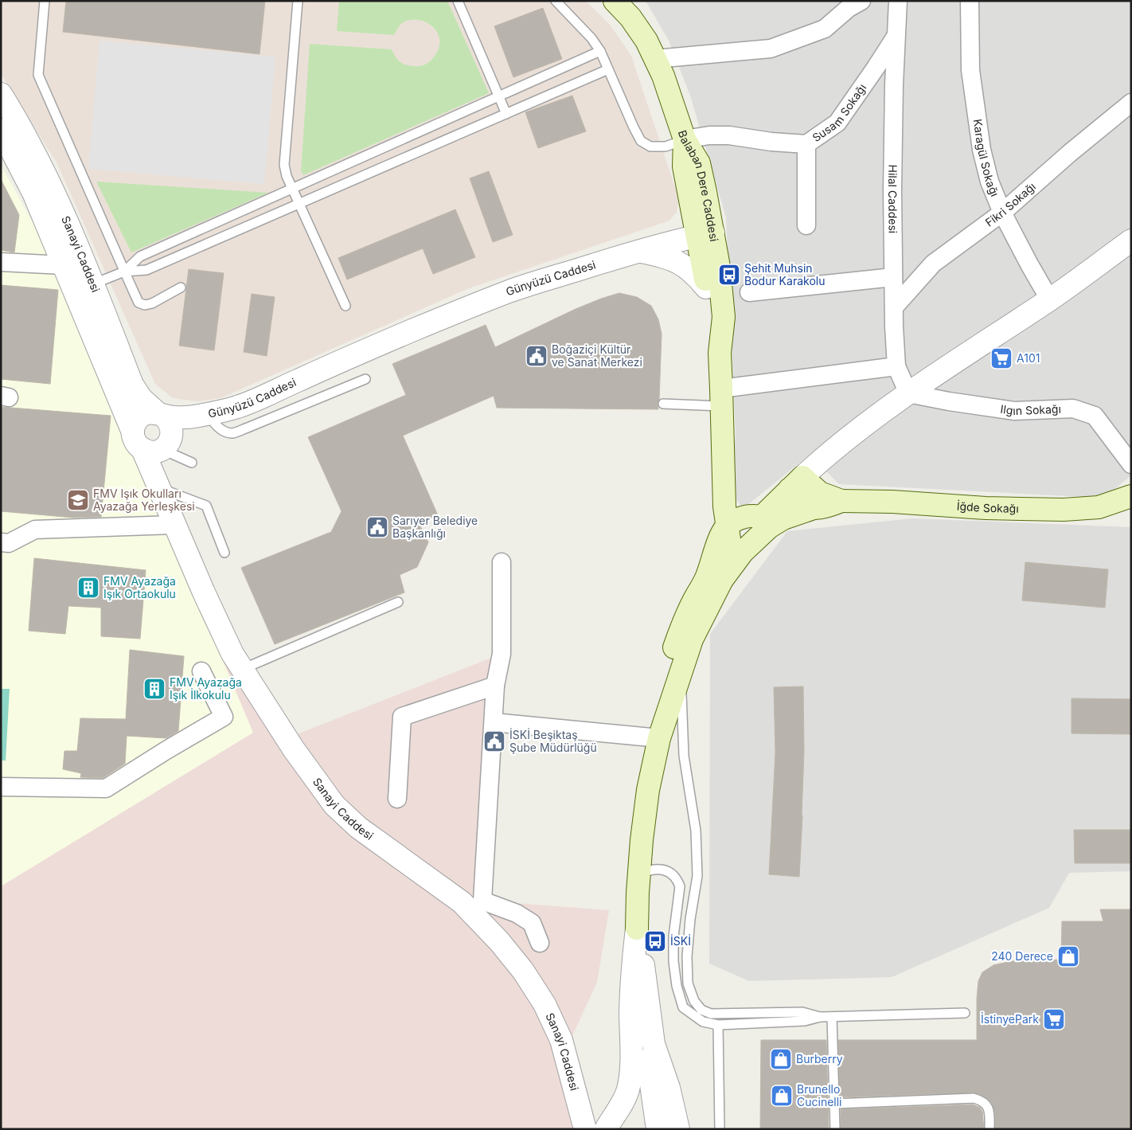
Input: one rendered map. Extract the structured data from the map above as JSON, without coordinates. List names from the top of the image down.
{
  "streets": {
    "main road": ["Balaban Dere Caddesi", "İğde Sokağı"],
    "street": [
      "Susam Sokağı",
      "Karagül Sokağı",
      "Hilal Caddesi",
      "Fikri Sokağı",
      "Sanayi Caddesi",
      "Günyüzü Caddesi",
      "Ilgın Sokağı"
    ]
  },
  "crossings": [
    ["Susam Sokağı", "Hilal Caddesi"],
    ["Susam Sokağı", "Balaban Dere Caddesi"],
    ["Karagül Sokağı", "Fikri Sokağı"],
    ["Hilal Caddesi", "Fikri Sokağı"],
    ["Hilal Caddesi", "Ilgın Sokağı"],
    ["Balaban Dere Caddesi", "Günyüzü Caddesi"]
  ],
  "places": {
    "bus stop": ["Şehit Muhsin Bodur Karakolu", "İSKİ"],
    "public building": ["Boğaziçi Kültür ve Sanat Merkezi", "Sarıyer Belediye Başkanlığı", "İSKİ Beşiktaş Şube Müdürlüğü"],
    "supermarket": ["A101", "İstinyePark"],
    "school or university": ["FMV Işık Okulları Ayazağa Yerleşkesi"],
    "building": ["FMV Ayazağa Işık Ortaokulu", "FMV Ayazağa Işık İlkokulu"],
    "shop": ["240 Derece", "Burberry", "Brunello Cucinelli"]
  }
}
